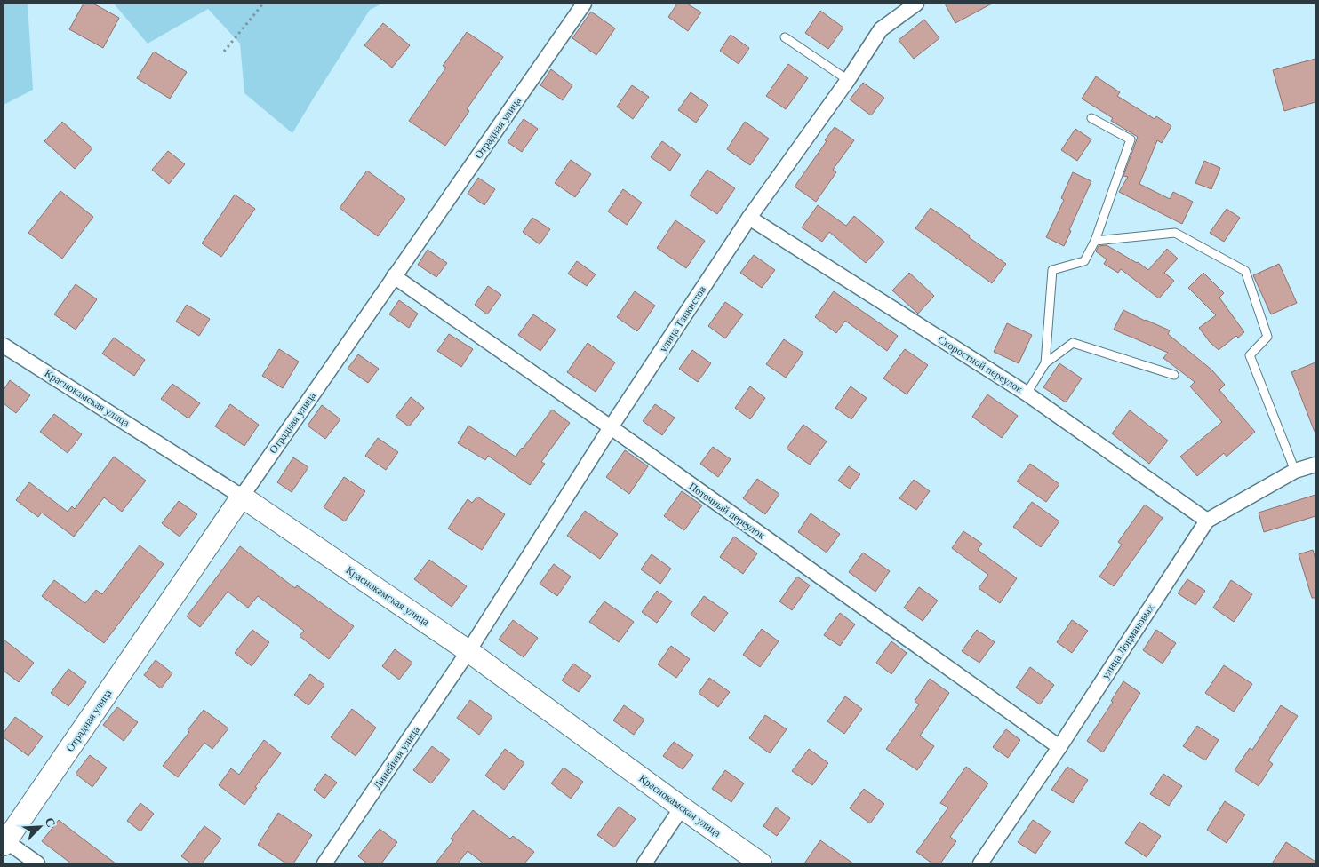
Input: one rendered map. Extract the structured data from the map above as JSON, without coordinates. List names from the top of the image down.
{
  "streets": {
    "street": [
      "Отрадная улица",
      "улица Танкистов",
      "Скоростной переулок",
      "Краснокамская улица",
      "Поточный переулок",
      "улица Лоцмановых",
      "Линейная улица"
    ]
  },
  "crossings": [
    ["Отрадная улица", "Краснокамская улица"],
    ["Отрадная улица", "Поточный переулок"],
    ["улица Танкистов", "Скоростной переулок"],
    ["улица Танкистов", "Краснокамская улица"],
    ["улица Танкистов", "Поточный переулок"],
    ["улица Танкистов", "Линейная улица"],
    ["Скоростной переулок", "улица Лоцмановых"],
    ["Краснокамская улица", "Линейная улица"],
    ["Поточный переулок", "улица Лоцмановых"]
  ],
  "north": "top right"
}
